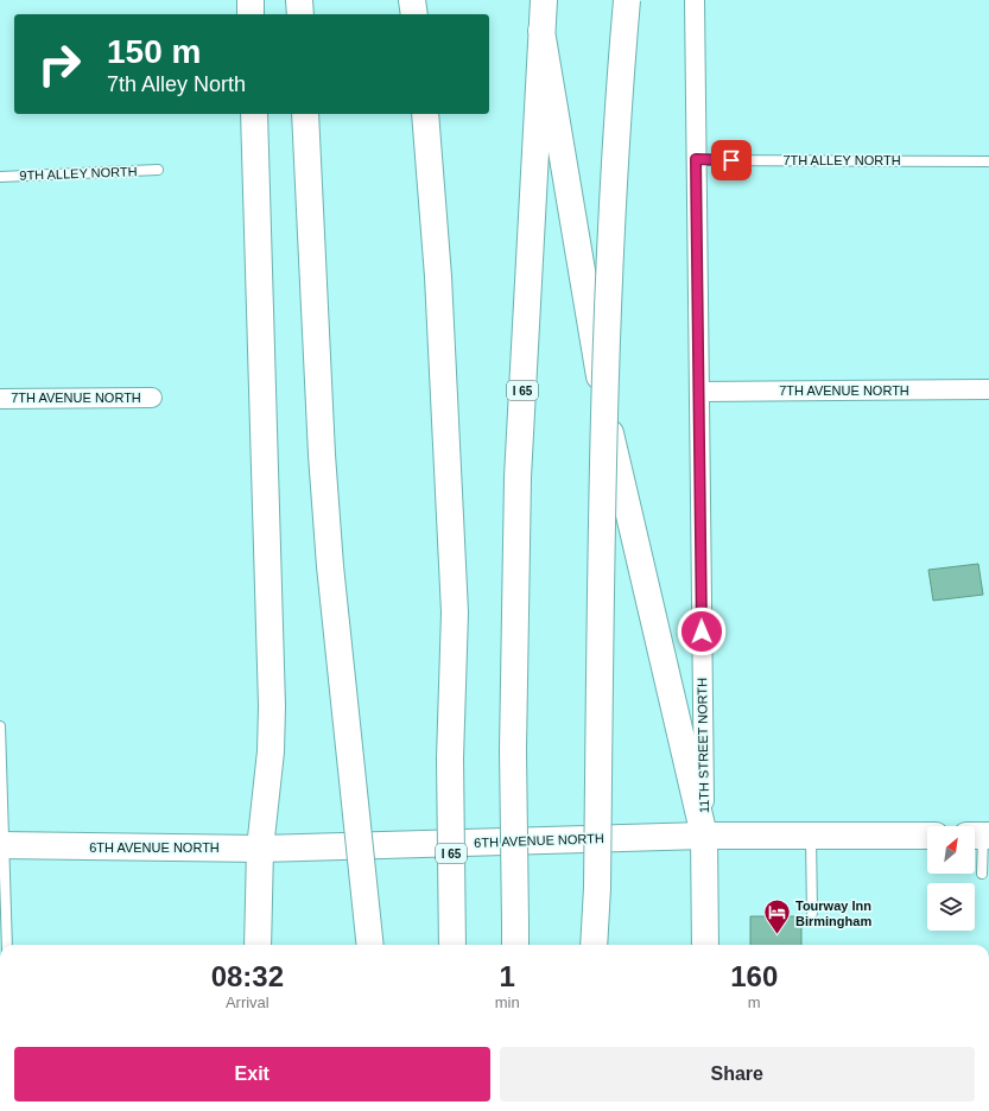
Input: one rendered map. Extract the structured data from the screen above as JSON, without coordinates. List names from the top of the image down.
{
  "streets": {
    "main road": ["I 65", "11TH STREET NORTH", "6TH AVENUE NORTH"],
    "street": ["7TH AVENUE NORTH"],
    "lane": ["7TH ALLEY NORTH", "9TH ALLEY NORTH"]
  },
  "crossings": [
    ["7TH ALLEY NORTH", "11TH STREET NORTH"],
    ["7TH AVENUE NORTH", "11TH STREET NORTH"],
    ["11TH STREET NORTH", "6TH AVENUE NORTH"]
  ],
  "places": {
    "hotel": ["Tourway Inn Birmingham"]
  },
  "north": "top right",
  "page": {
    "turn": ["150 m", "7th Alley North"],
    "eta": [
      "08:32",
      "Arrival",
      "1",
      "min",
      "160",
      "m"
    ],
    "buttons": ["Exit", "Share"]
  }
}
